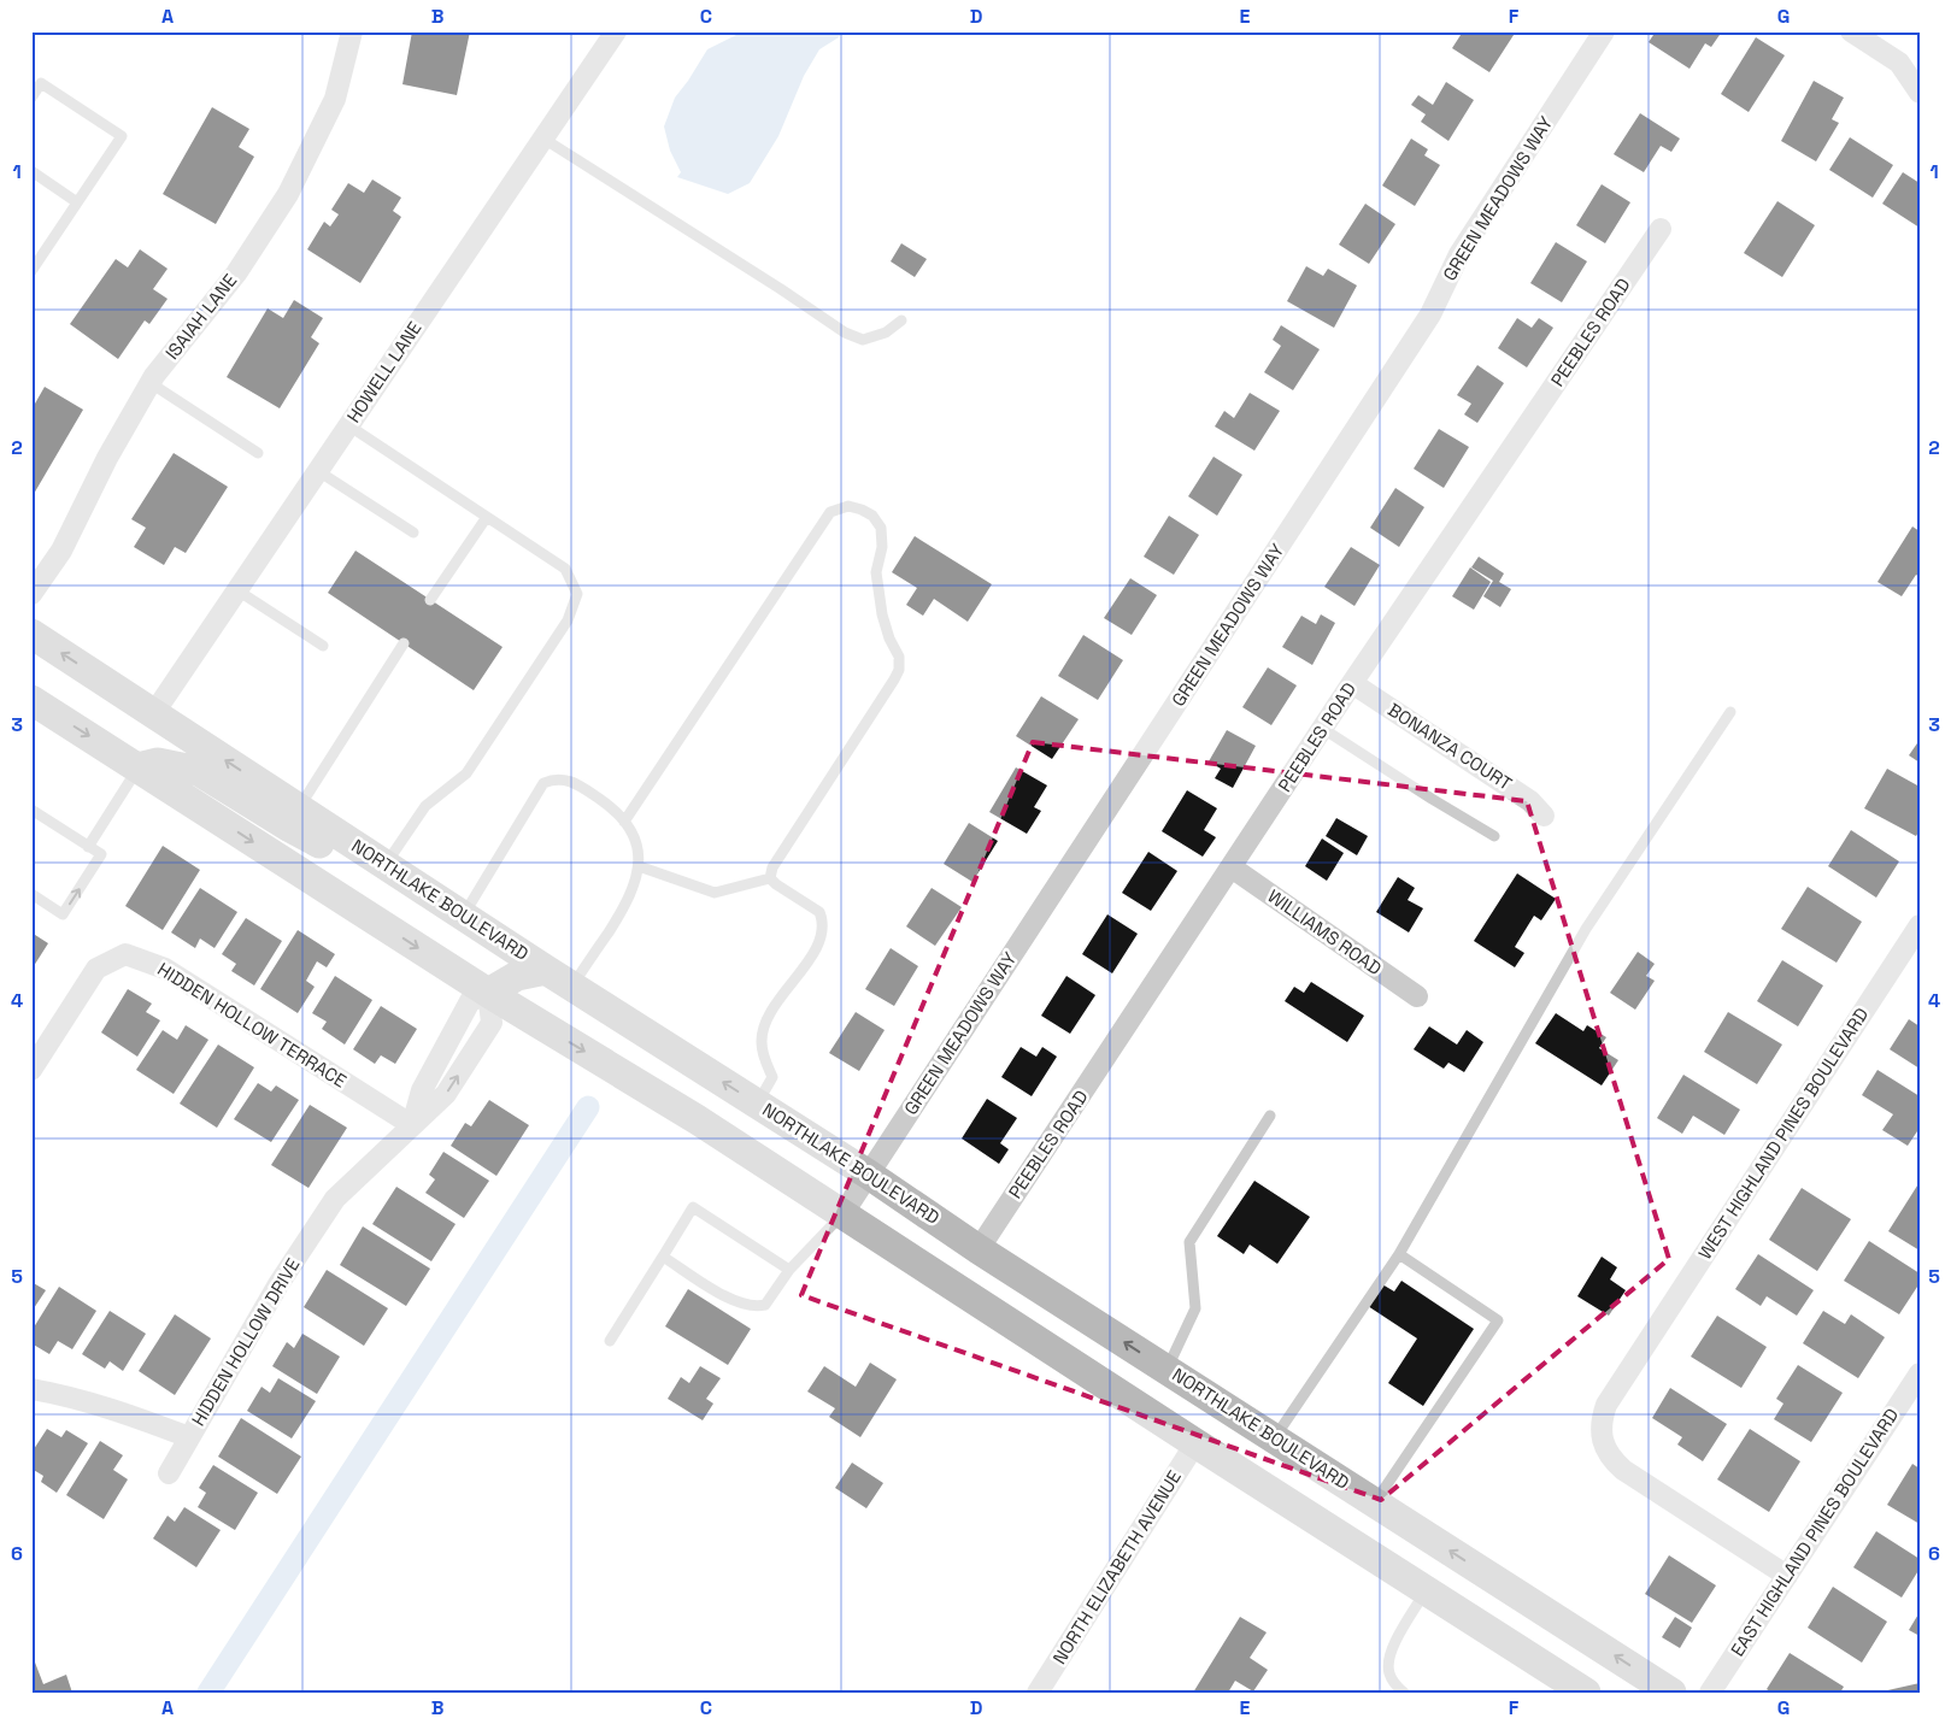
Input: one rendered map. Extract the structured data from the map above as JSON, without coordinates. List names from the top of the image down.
{
  "streets": {
    "main road": ["NORTHLAKE BOULEVARD"],
    "street": [
      "GREEN MEADOWS WAY",
      "ISAIAH LANE",
      "PEEBLES ROAD",
      "HOWELL LANE",
      "BONANZA COURT",
      "WILLIAMS ROAD",
      "HIDDEN HOLLOW TERRACE",
      "WEST HIGHLAND PINES BOULEVARD",
      "HIDDEN HOLLOW DRIVE",
      "EAST HIGHLAND PINES BOULEVARD",
      "NORTH ELIZABETH AVENUE"
    ]
  },
  "crossings": [
    ["GREEN MEADOWS WAY", "NORTHLAKE BOULEVARD"],
    ["PEEBLES ROAD", "BONANZA COURT"],
    ["PEEBLES ROAD", "NORTHLAKE BOULEVARD"],
    ["PEEBLES ROAD", "WILLIAMS ROAD"],
    ["HOWELL LANE", "NORTHLAKE BOULEVARD"],
    ["HIDDEN HOLLOW TERRACE", "HIDDEN HOLLOW DRIVE"],
    ["WEST HIGHLAND PINES BOULEVARD", "EAST HIGHLAND PINES BOULEVARD"]
  ],
  "grid": {
    "columns": [
      "A",
      "B",
      "C",
      "D",
      "E",
      "F",
      "G"
    ],
    "rows": [
      "1",
      "2",
      "3",
      "4",
      "5",
      "6"
    ]
  }
}
